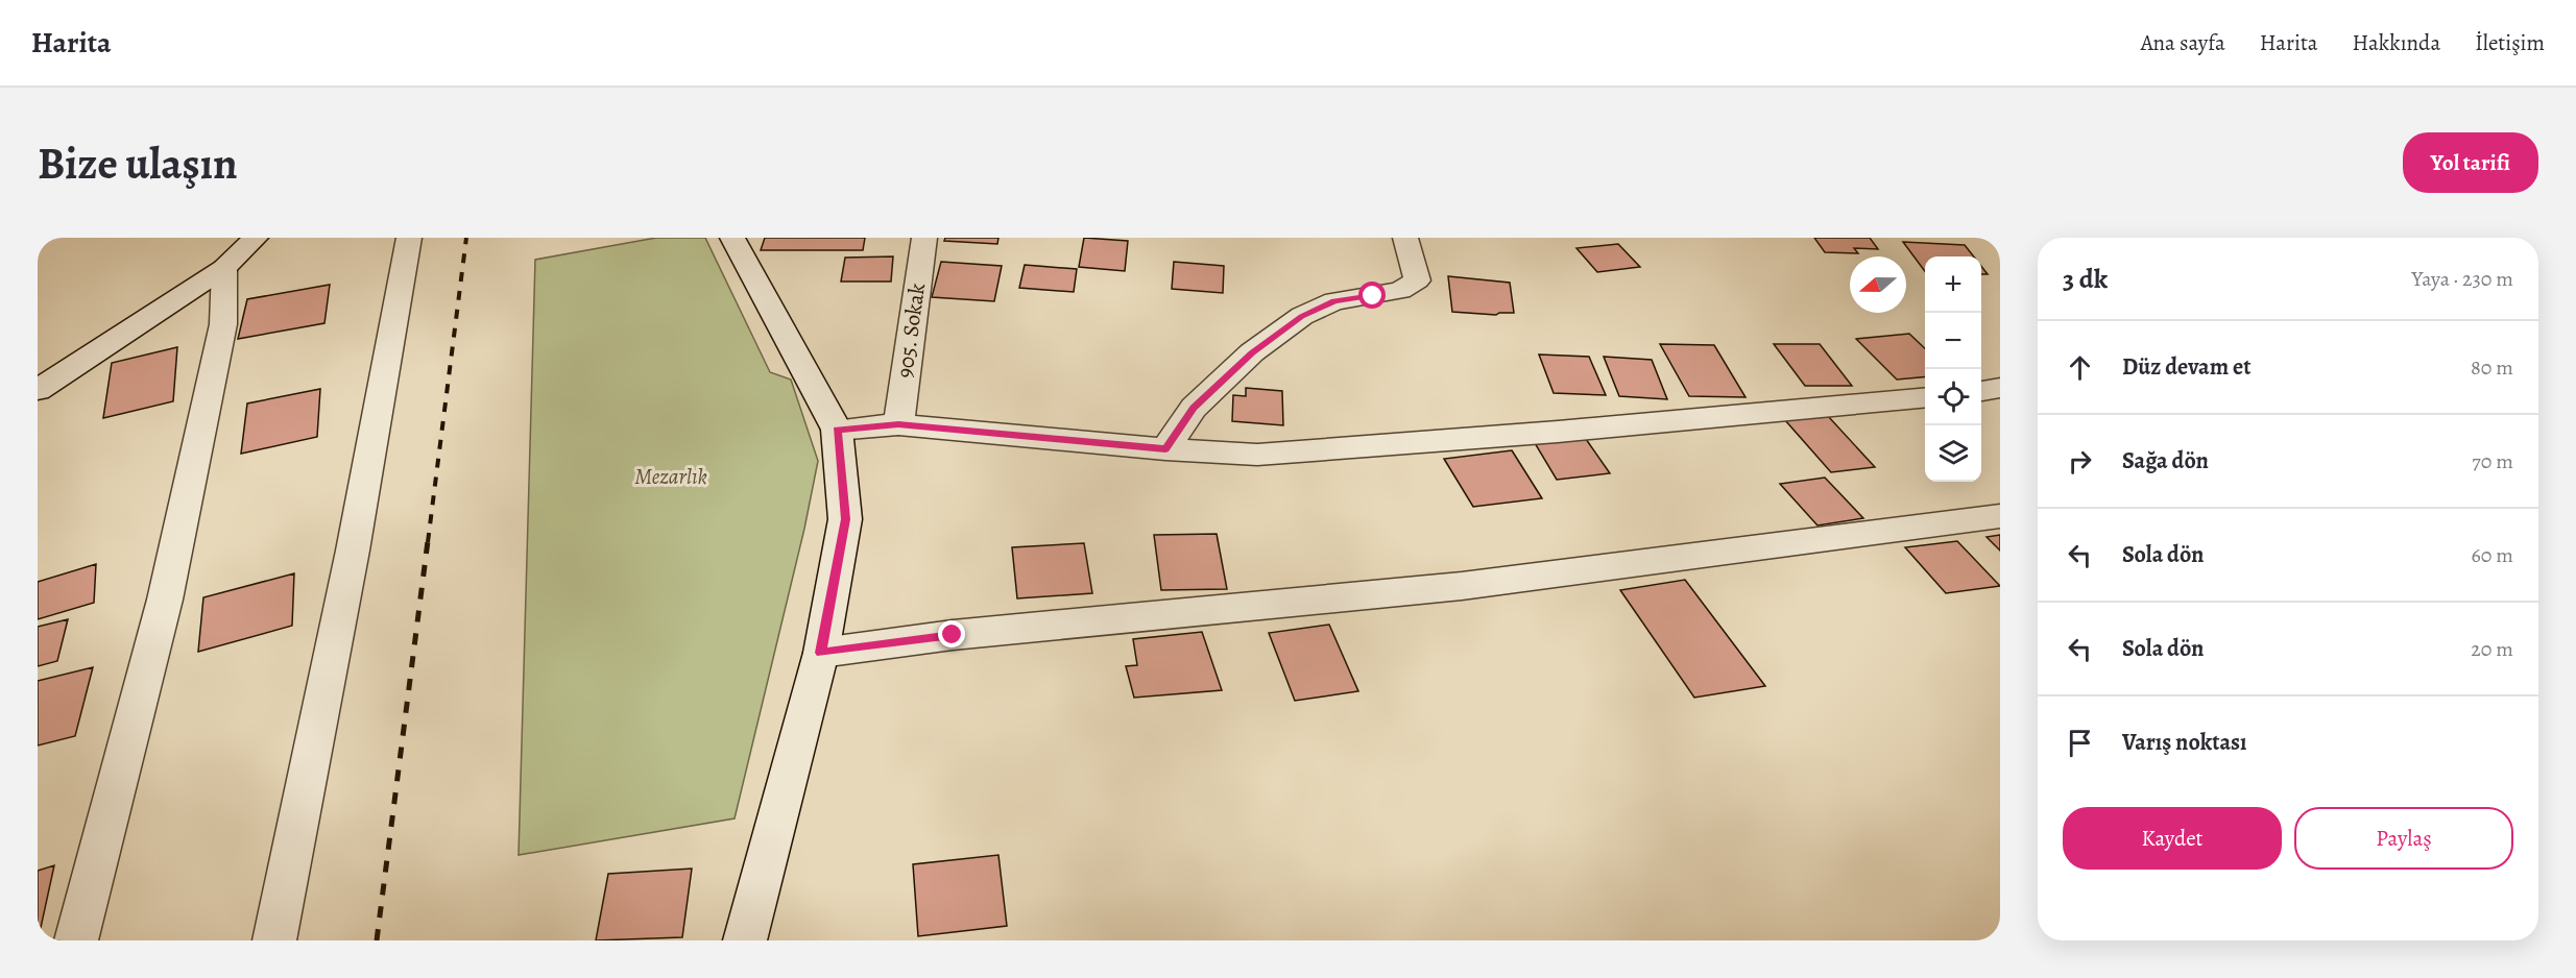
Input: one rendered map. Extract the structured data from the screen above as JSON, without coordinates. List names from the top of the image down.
{
  "streets": {
    "street": ["905. Sokak"]
  },
  "parks": ["Mezarlık"],
  "north": "left",
  "page": {
    "header": "Harita",
    "nav": [
      "Ana sayfa",
      "Harita",
      "Hakkında",
      "İletişim"
    ],
    "buttons": [
      "Yol tarifi",
      ["Kaydet", "Paylaş"]
    ],
    "title": "Bize ulaşın",
    "heading": ["3 dk", "Yaya · 230 m"],
    "map_buttons": ["+", "−"],
    "list": [
      ["Düz devam et", "80 m"],
      ["Sağa dön", "70 m"],
      ["Sola dön", "60 m"],
      ["Sola dön", "20 m"],
      "Varış noktası"
    ]
  }
}
